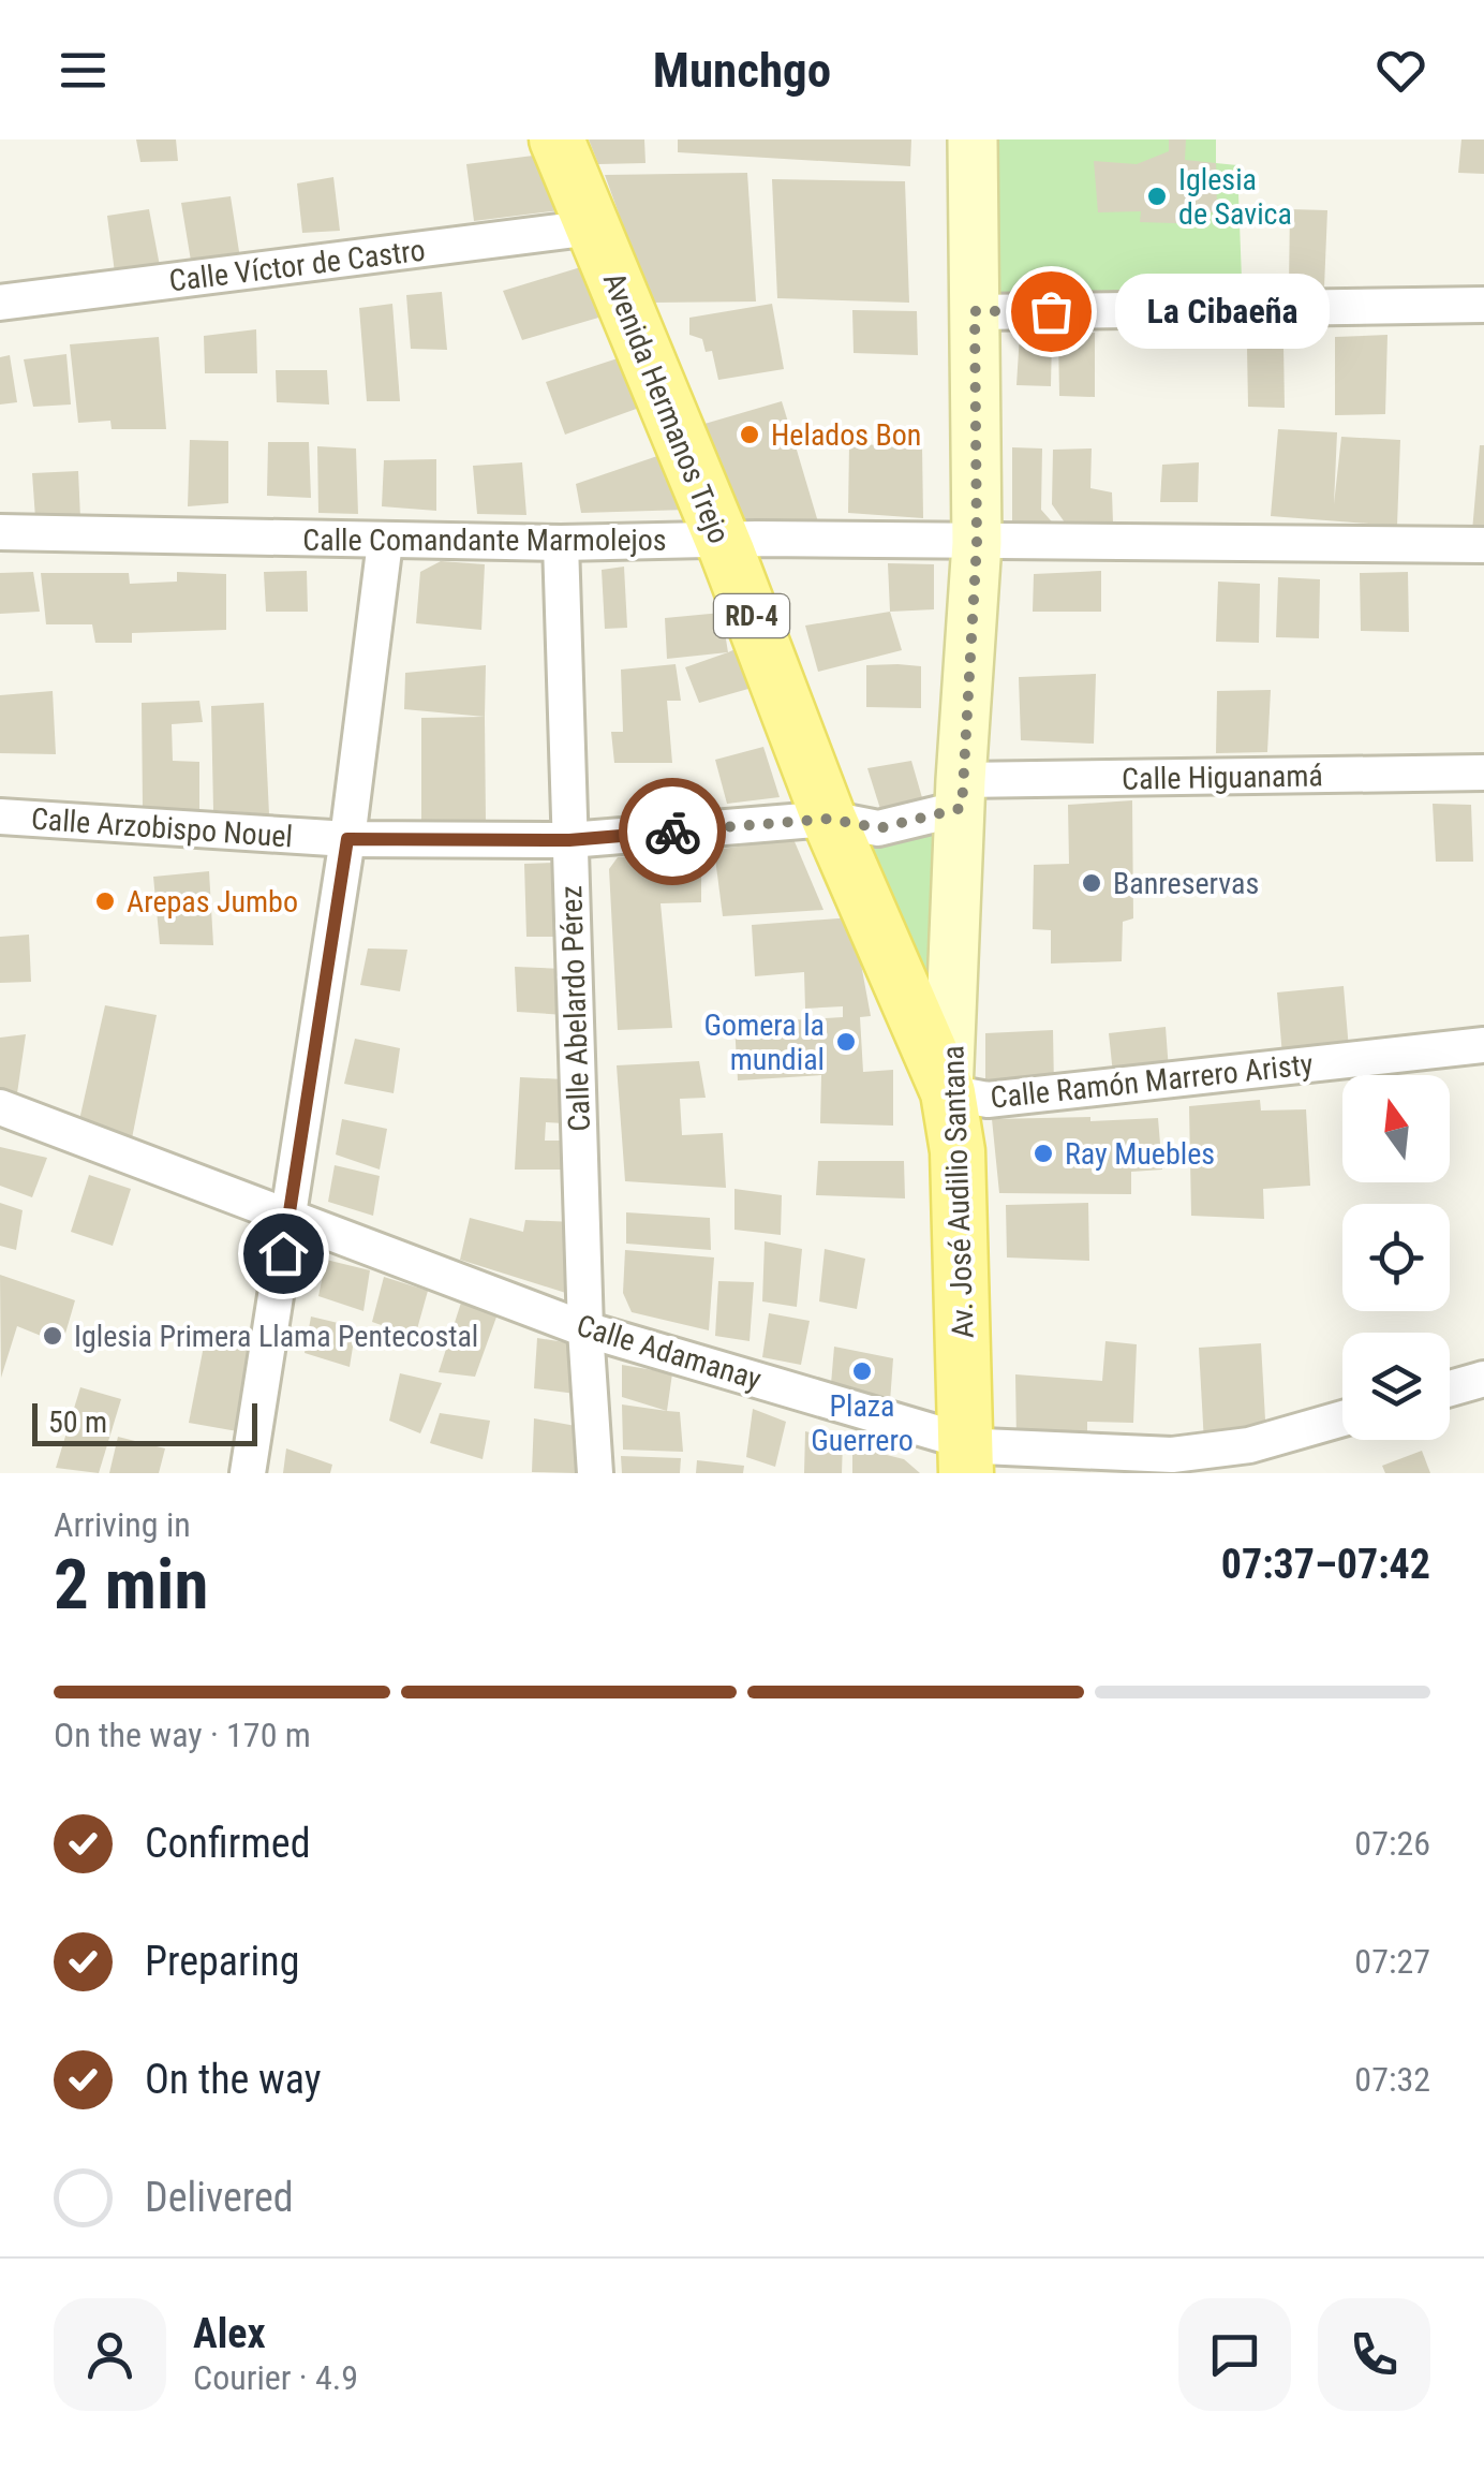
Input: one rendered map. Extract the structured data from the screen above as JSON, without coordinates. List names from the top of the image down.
{
  "streets": {
    "main road": ["Avenida Hermanos Trejo", "RD-4", "Av. José Audilio Santana"],
    "street": [
      "Calle Víctor de Castro",
      "Calle Comandante Marmolejos",
      "Calle Higuanamá",
      "Calle Arzobispo Nouel",
      "Calle Abelardo Pérez",
      "Calle Ramón Marrero Aristy",
      "Calle Adamanay"
    ]
  },
  "crossings": [
    ["Calle Víctor de Castro", "Avenida Hermanos Trejo"],
    ["Avenida Hermanos Trejo", "Calle Comandante Marmolejos"],
    ["Avenida Hermanos Trejo", "Calle Arzobispo Nouel"],
    ["Avenida Hermanos Trejo", "Calle Ramón Marrero Aristy"],
    ["Avenida Hermanos Trejo", "Av. José Audilio Santana"],
    ["Calle Comandante Marmolejos", "Calle Abelardo Pérez"],
    ["Calle Comandante Marmolejos", "Av. José Audilio Santana"],
    ["Calle Higuanamá", "Calle Arzobispo Nouel"],
    ["Calle Higuanamá", "Av. José Audilio Santana"],
    ["Calle Arzobispo Nouel", "Calle Abelardo Pérez"],
    ["Calle Arzobispo Nouel", "Av. José Audilio Santana"],
    ["Calle Abelardo Pérez", "Calle Adamanay"],
    ["Calle Ramón Marrero Aristy", "Av. José Audilio Santana"]
  ],
  "places": [
    "Iglesia de Savica",
    "La Cibaeña",
    "Helados Bon",
    "Banreservas",
    "Arepas Jumbo",
    "Gomera la mundial",
    "Ray Muebles",
    "Iglesia Primera Llama Pentecostal",
    "Plaza Guerrero"
  ],
  "scale_bar": "50 m",
  "north": "top",
  "page": {
    "header": "Munchgo",
    "bubble": "La Cibaeña",
    "scale": "50 m",
    "heading": ["2 min", "Arriving in", "07:37–07:42"],
    "panel": ["Alex", "Courier · 4.9"],
    "bar": "On the way · 170 m",
    "list": [
      ["Confirmed", "07:26"],
      ["Preparing", "07:27"],
      ["On the way", "07:32"],
      "Delivered"
    ]
  }
}
